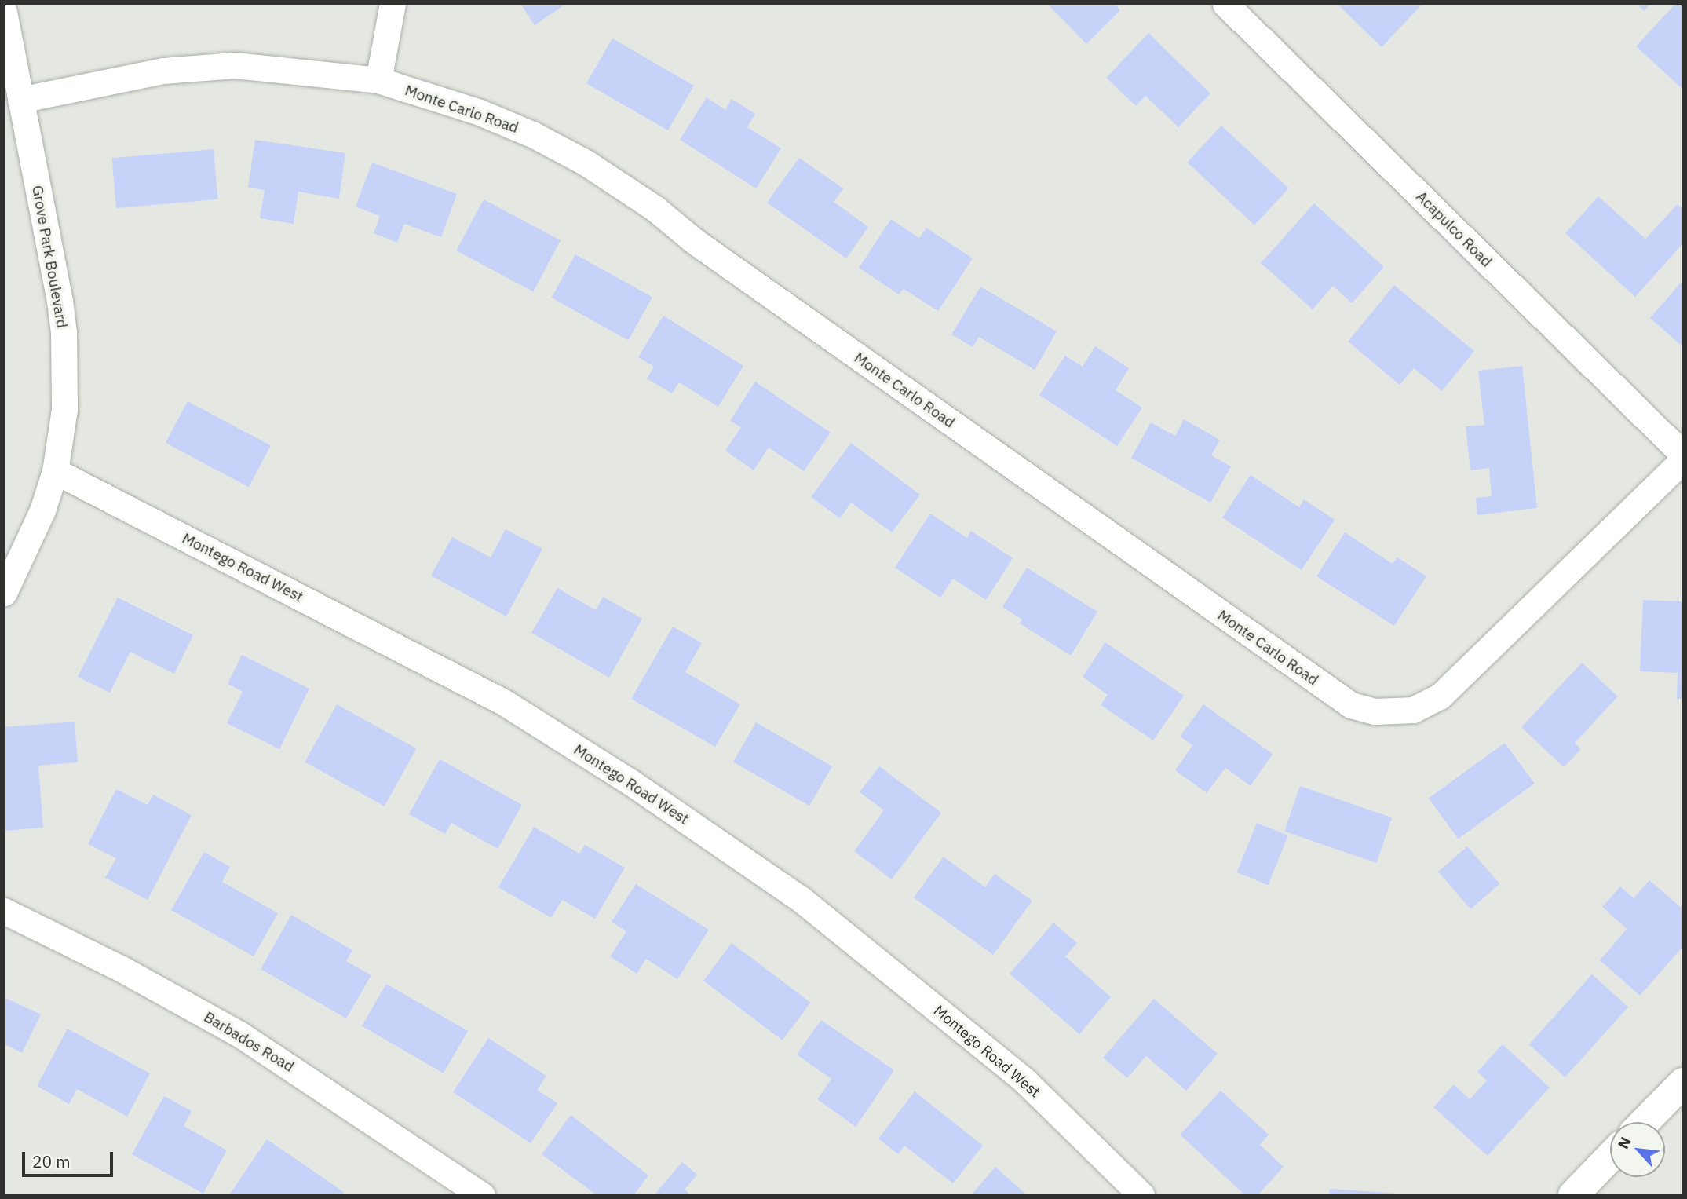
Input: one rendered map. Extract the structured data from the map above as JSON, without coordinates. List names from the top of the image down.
{
  "streets": {
    "street": [
      "Monte Carlo Road",
      "Acapulco Road",
      "Grove Park Boulevard",
      "Montego Road West",
      "Barbados Road"
    ]
  },
  "crossings": [
    ["Monte Carlo Road", "Grove Park Boulevard"],
    ["Grove Park Boulevard", "Montego Road West"]
  ],
  "scale_bar": "20 m",
  "north": "top left"
}
